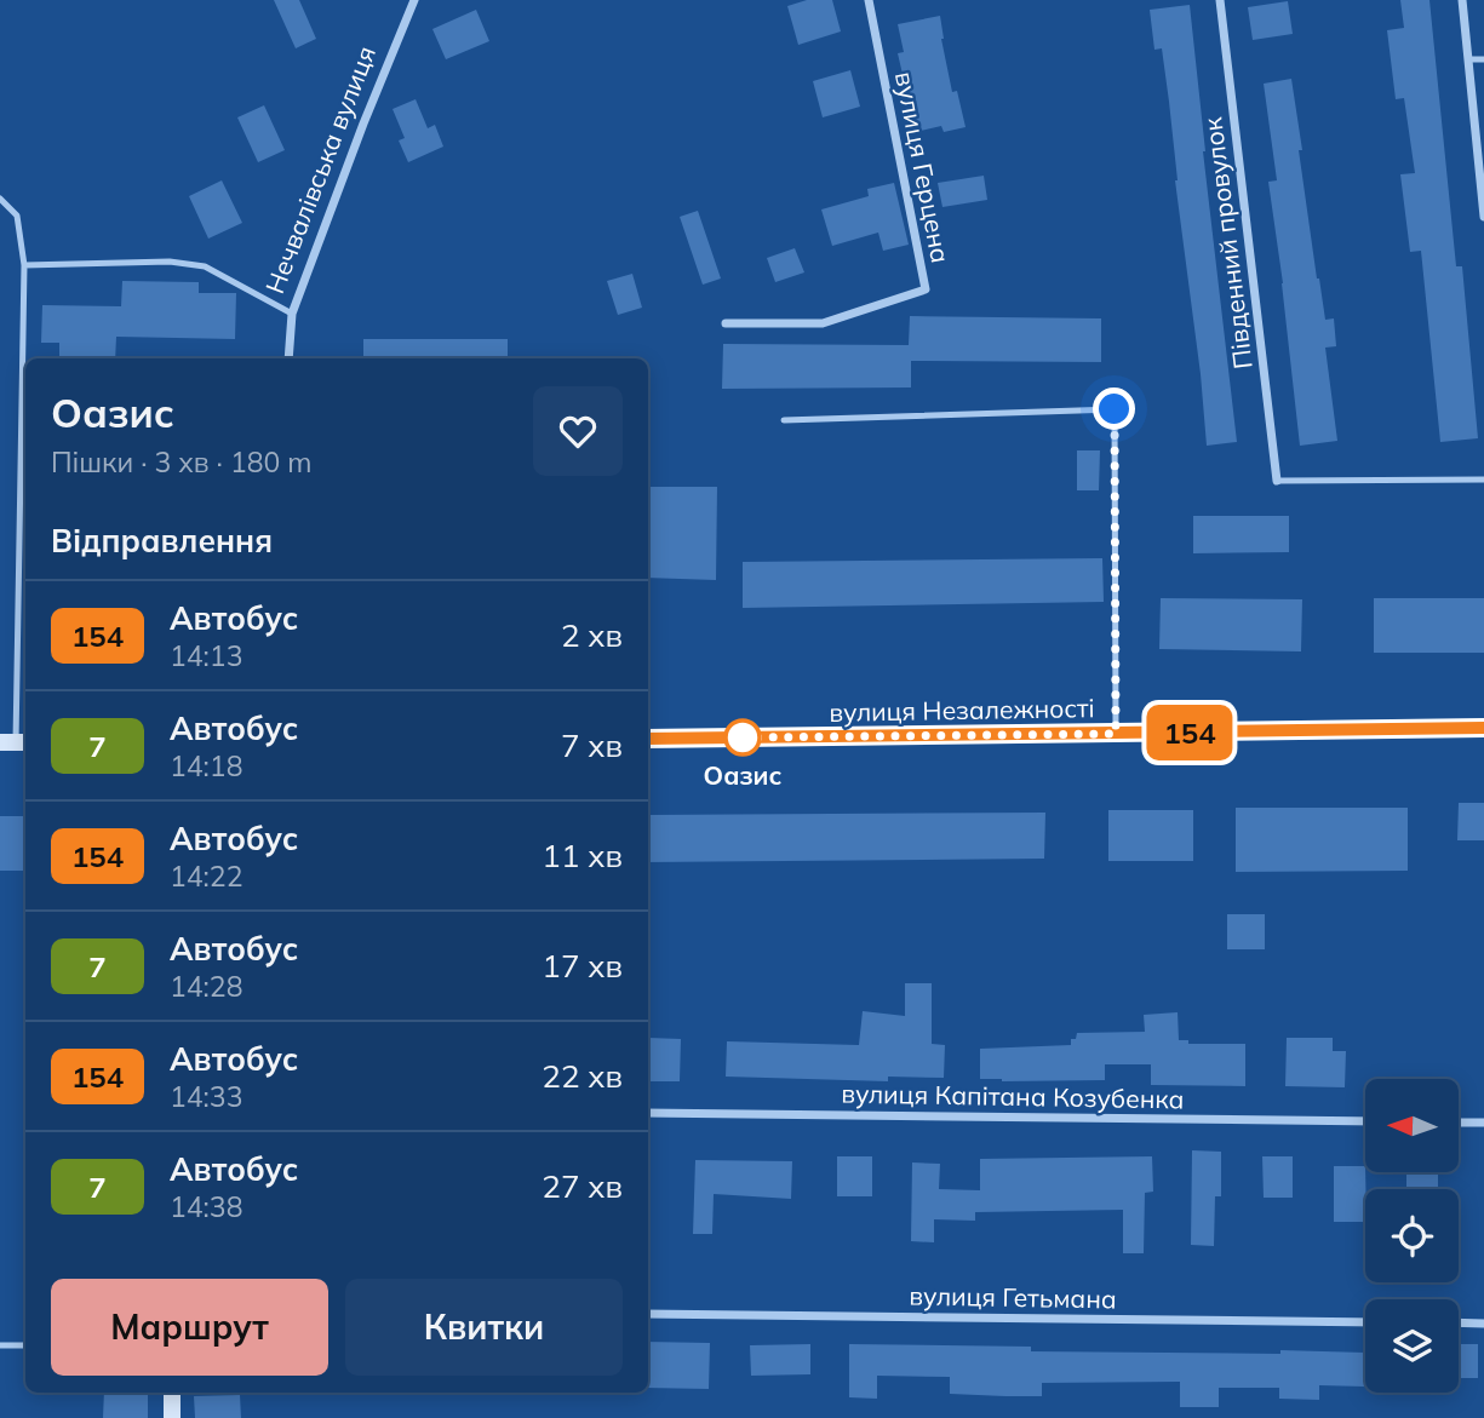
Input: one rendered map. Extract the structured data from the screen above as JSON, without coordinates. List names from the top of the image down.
{
  "streets": {
    "street": [
      "вулиця Герцена",
      "Нечвалівська вулиця",
      "Південний провулок",
      "вулиця Незалежності",
      "вулиця Капітана Козубенка",
      "вулиця Гетьмана"
    ]
  },
  "places": ["Оазис"],
  "lines": ["bus line 154"],
  "north": "left",
  "page": {
    "on_map": "154",
    "heading": [
      ["Оазис", "Пішки · 3 хв · 180 m"],
      "Відправлення"
    ],
    "list": [
      {
        "mark": "154",
        "name": "Автобус",
        "note": "14:13",
        "value": "2 хв"
      },
      {
        "mark": "7",
        "name": "Автобус",
        "note": "14:18",
        "value": "7 хв"
      },
      {
        "mark": "154",
        "name": "Автобус",
        "note": "14:22",
        "value": "11 хв"
      },
      {
        "mark": "7",
        "name": "Автобус",
        "note": "14:28",
        "value": "17 хв"
      },
      {
        "mark": "154",
        "name": "Автобус",
        "note": "14:33",
        "value": "22 хв"
      },
      {
        "mark": "7",
        "name": "Автобус",
        "note": "14:38",
        "value": "27 хв"
      }
    ],
    "buttons": ["Маршрут", "Квитки"]
  }
}
